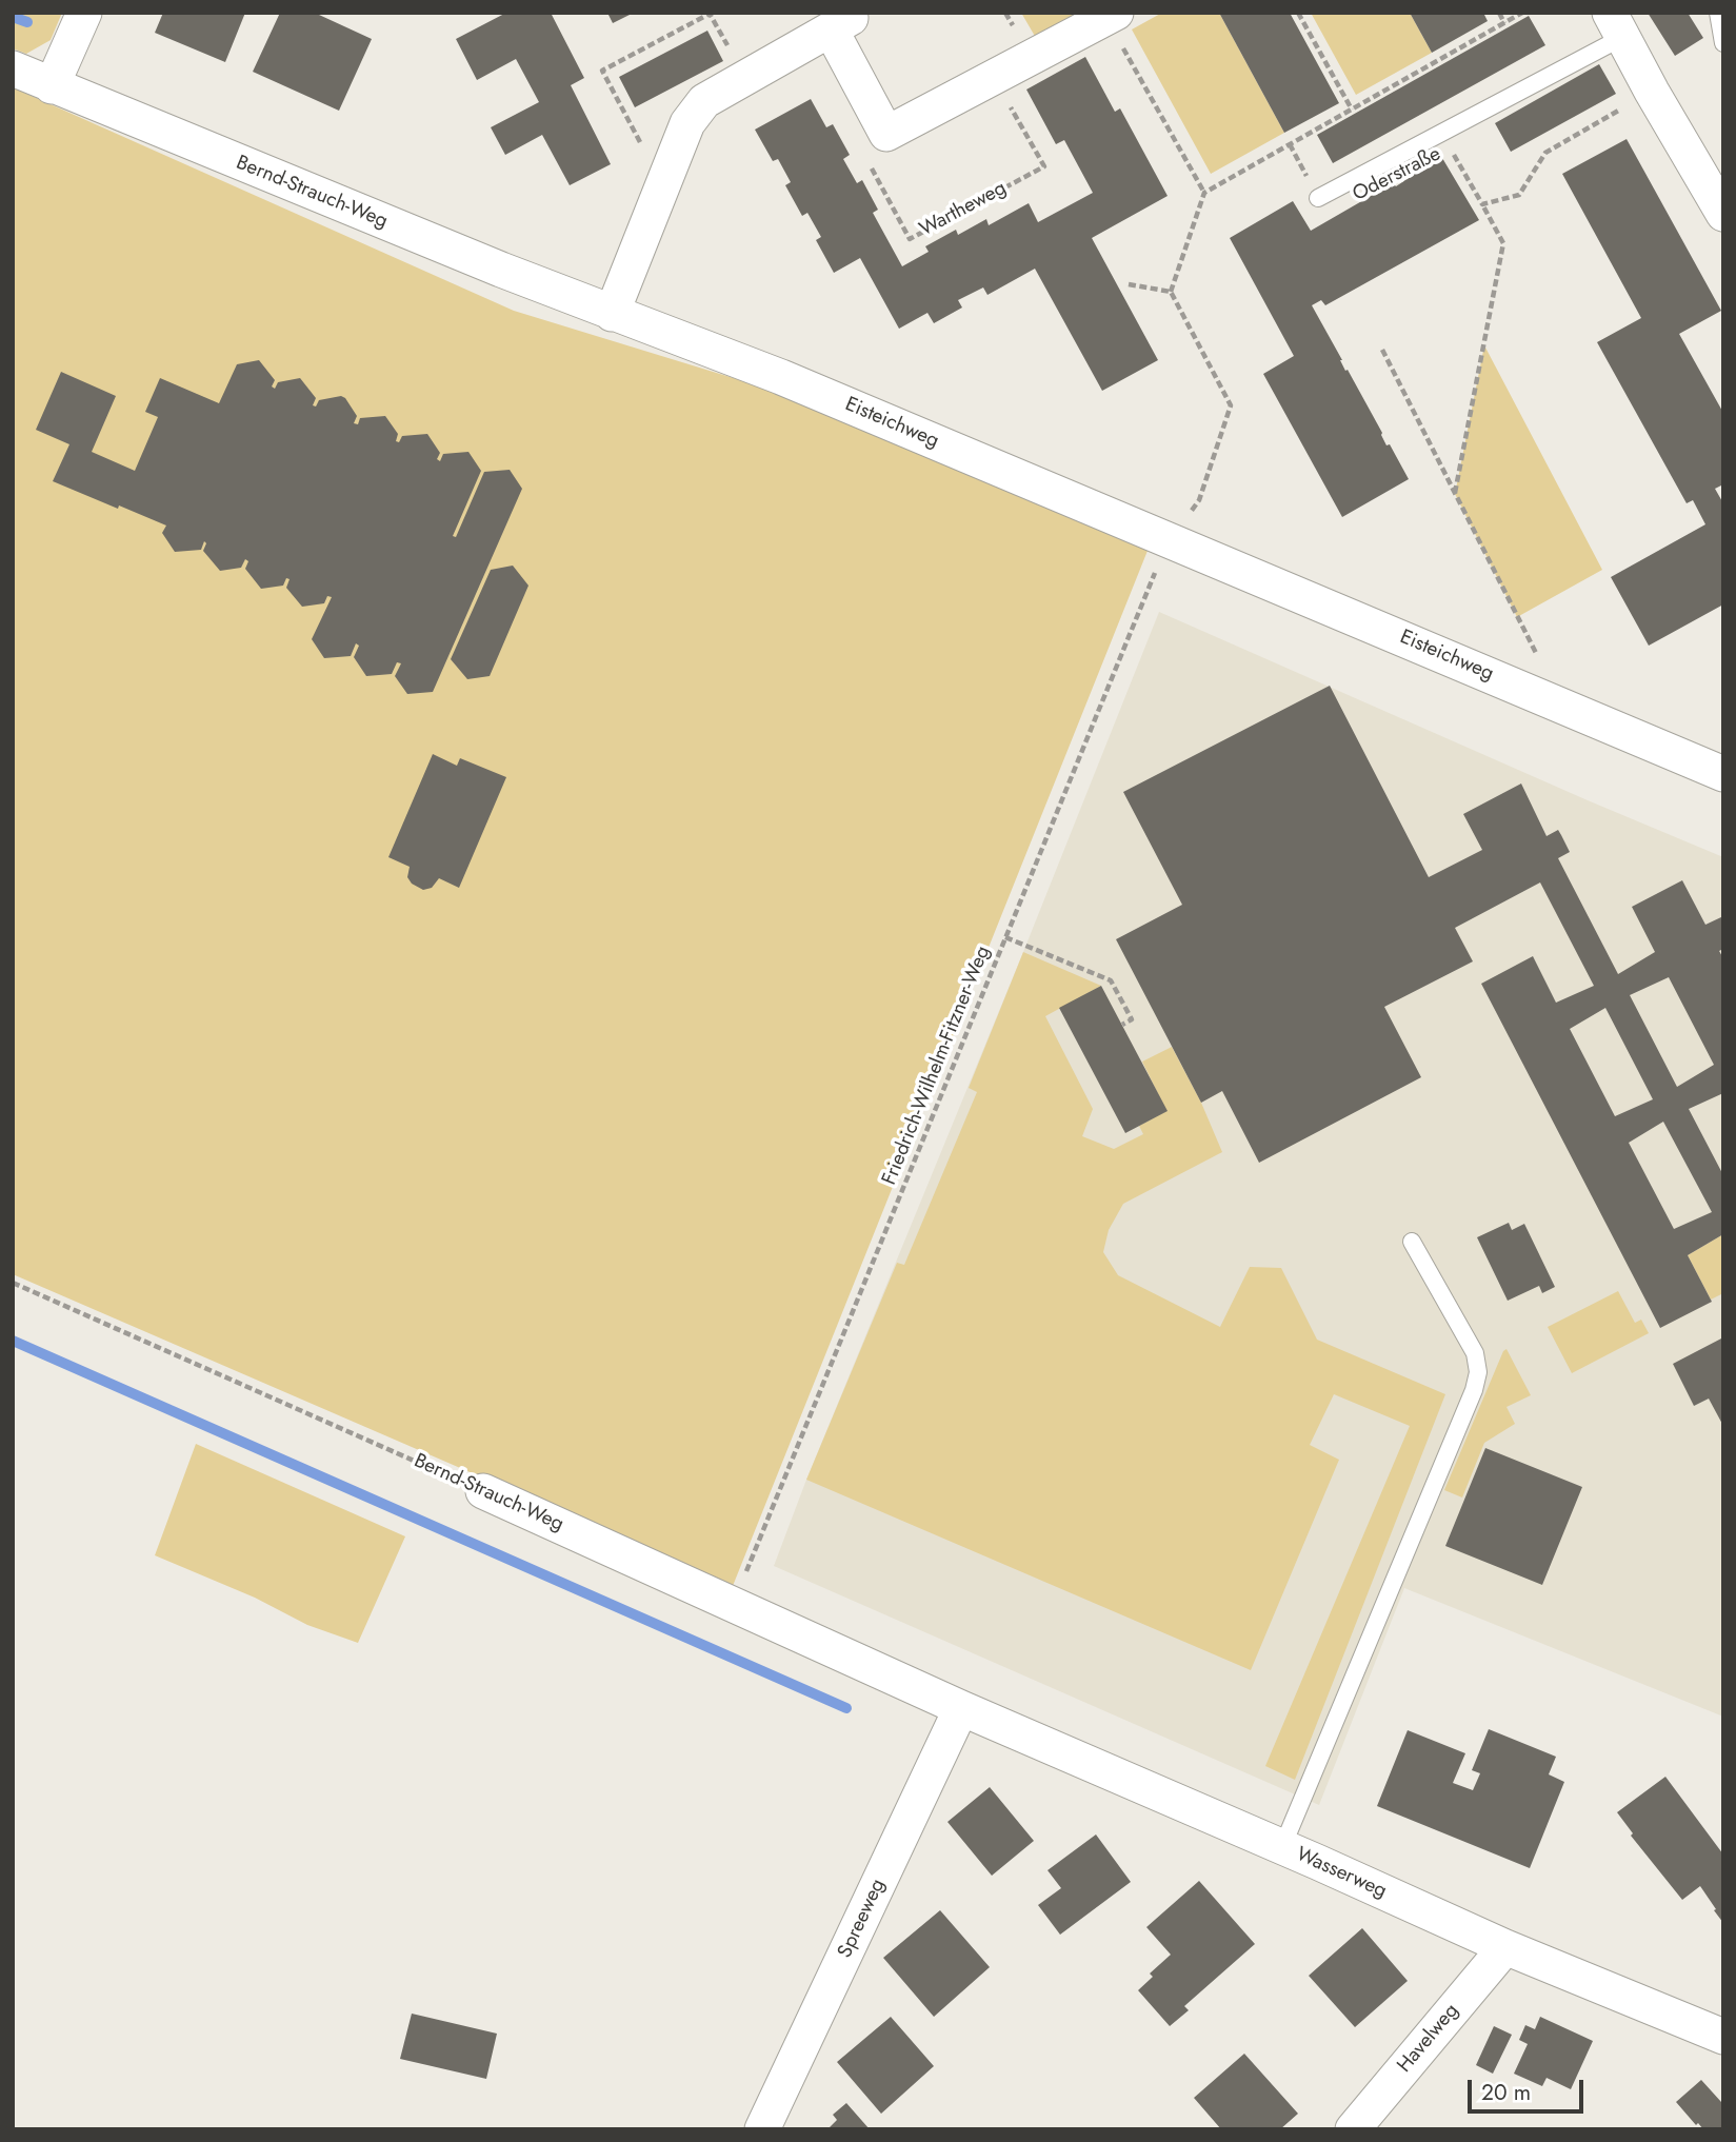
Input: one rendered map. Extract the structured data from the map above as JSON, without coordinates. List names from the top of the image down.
{
  "streets": {
    "street": [
      "Bernd-Strauch-Weg",
      "Eisteichweg",
      "Wasserweg",
      "Spreeweg",
      "Havelweg"
    ],
    "path": ["Oderstraße", "Wartheweg", "Friedrich-Wilhelm-Fitzner-Weg"]
  },
  "crossings": [
    ["Bernd-Strauch-Weg", "Eisteichweg"],
    ["Bernd-Strauch-Weg", "Friedrich-Wilhelm-Fitzner-Weg"],
    ["Bernd-Strauch-Weg", "Wasserweg"],
    ["Bernd-Strauch-Weg", "Spreeweg"],
    ["Eisteichweg", "Friedrich-Wilhelm-Fitzner-Weg"],
    ["Wasserweg", "Spreeweg"],
    ["Wasserweg", "Havelweg"]
  ],
  "scale_bar": "20 m"
}
